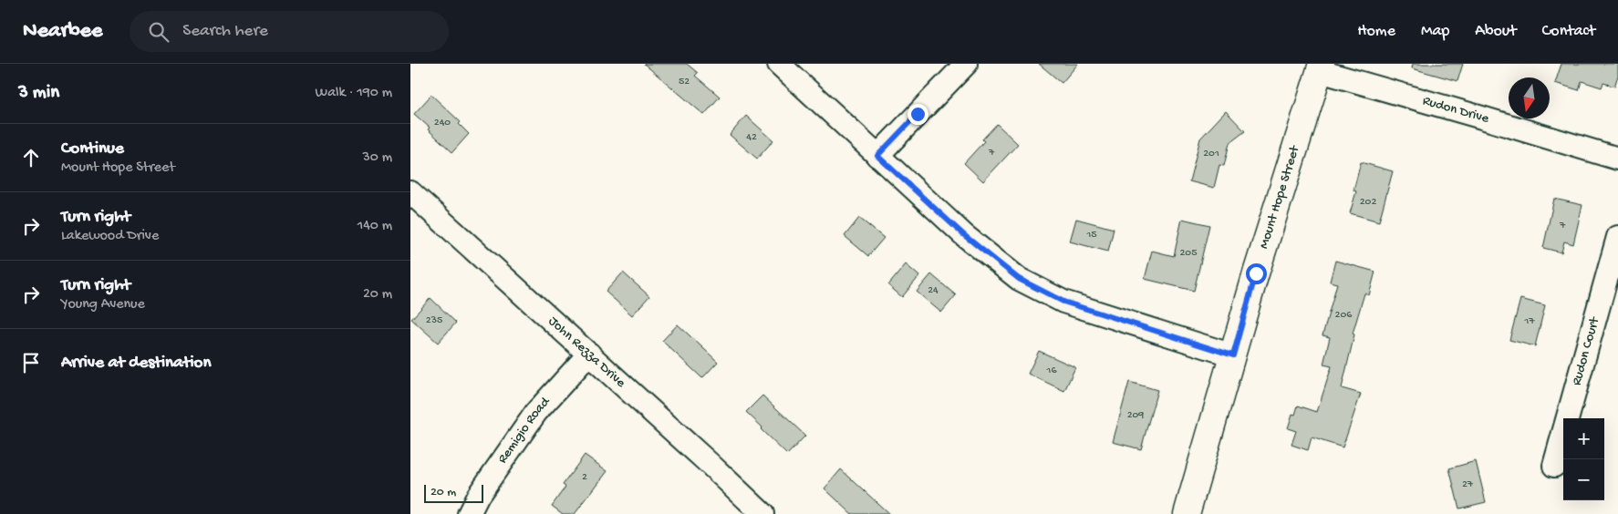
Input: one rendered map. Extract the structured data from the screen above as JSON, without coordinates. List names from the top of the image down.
{
  "streets": {
    "street": [
      "Rudon Drive",
      "Mount Hope Street",
      "Rudon Court",
      "John Rezza Drive",
      "Remigio Road"
    ]
  },
  "crossings": [
    ["Rudon Drive", "Mount Hope Street"],
    ["John Rezza Drive", "Remigio Road"]
  ],
  "house_numbers": [
    "52",
    "240",
    "42",
    "7",
    "201",
    "202",
    "7",
    "15",
    "205",
    "24",
    "206",
    "235",
    "17",
    "16",
    "209",
    "2",
    "27"
  ],
  "scale_bar": "20 m",
  "north": "bottom",
  "page": {
    "header": "Nearbee",
    "search": "Search here",
    "nav": [
      "Home",
      "Map",
      "About",
      "Contact"
    ],
    "heading": ["3 min", "Walk · 190 m"],
    "list": [
      ["Continue", "Mount Hope Street", "30 m"],
      ["Turn right", "Lakewood Drive", "140 m"],
      ["Turn right", "Young Avenue", "20 m"],
      "Arrive at destination"
    ],
    "map_buttons": ["+", "−"],
    "scale": "20 m"
  }
}
